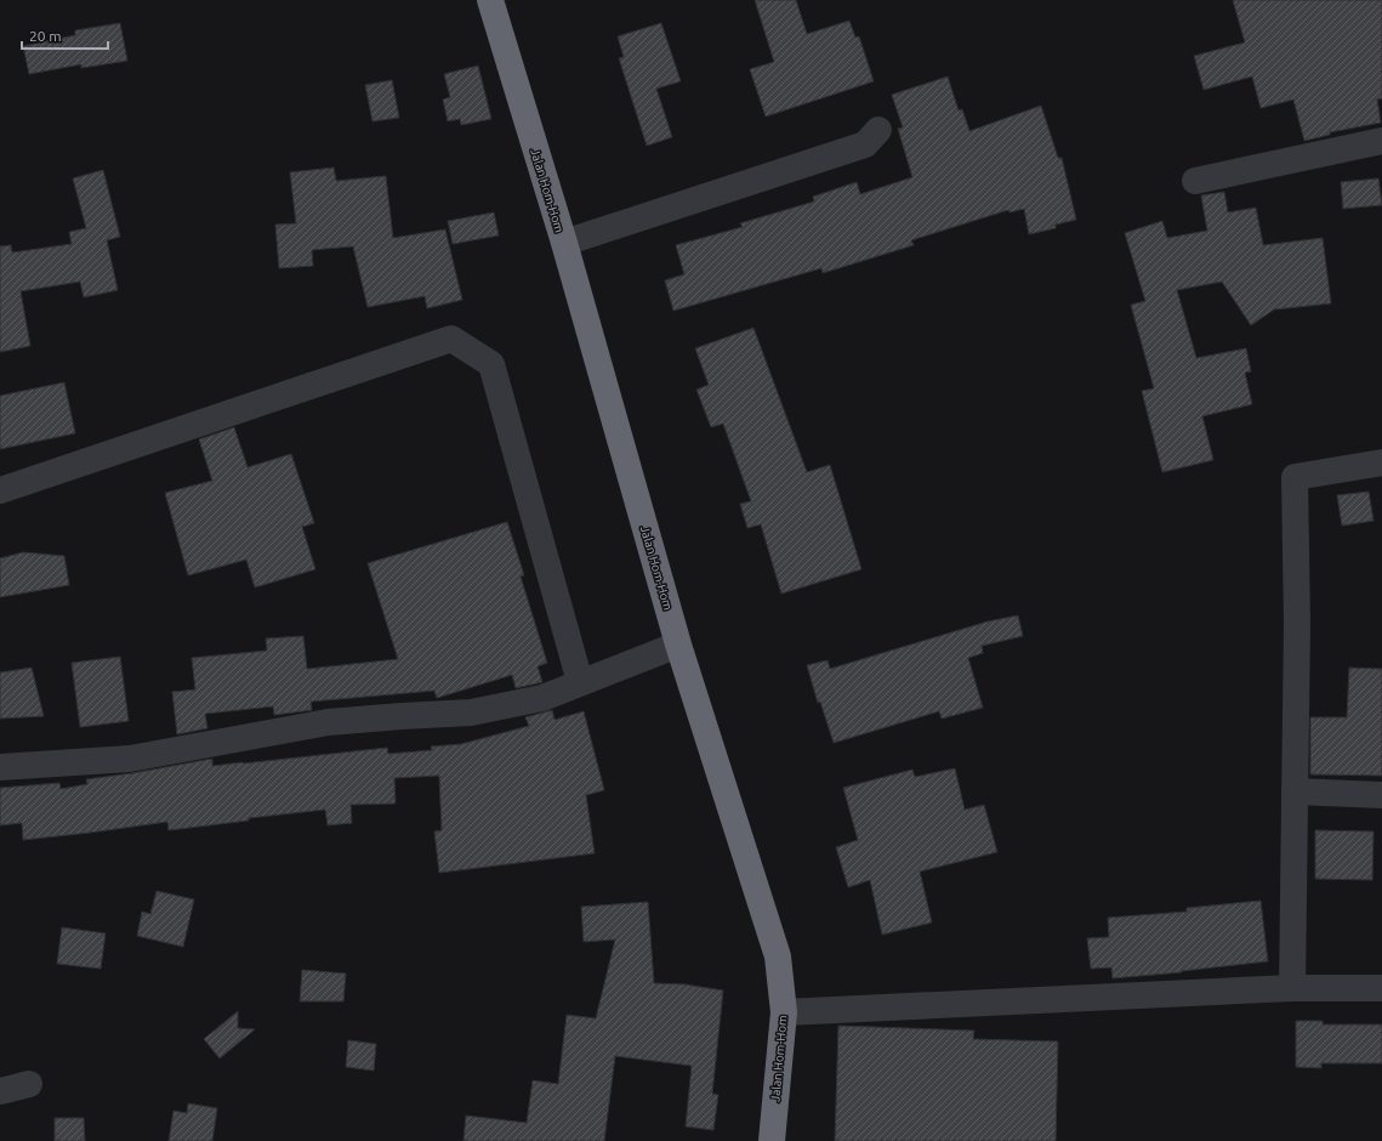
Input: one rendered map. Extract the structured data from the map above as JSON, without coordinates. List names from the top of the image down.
{
  "streets": {
    "highway": ["Jalan Hom-Hom"]
  },
  "scale_bar": "20 m"
}
